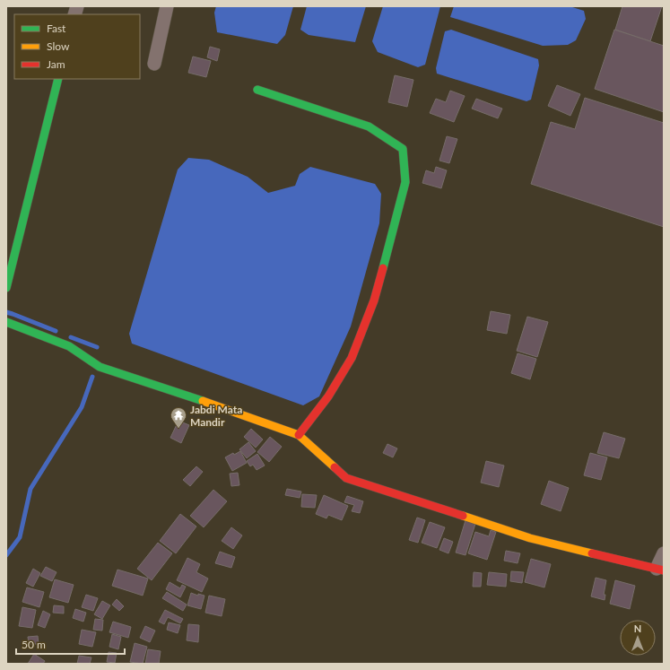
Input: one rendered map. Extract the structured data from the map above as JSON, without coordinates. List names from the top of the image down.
{
  "places": {
    "temple": ["Jabdi Mata Mandir"]
  },
  "legend": ["Fast", "Slow", "Jam"],
  "scale_bar": "50 m",
  "north": "top"
}
